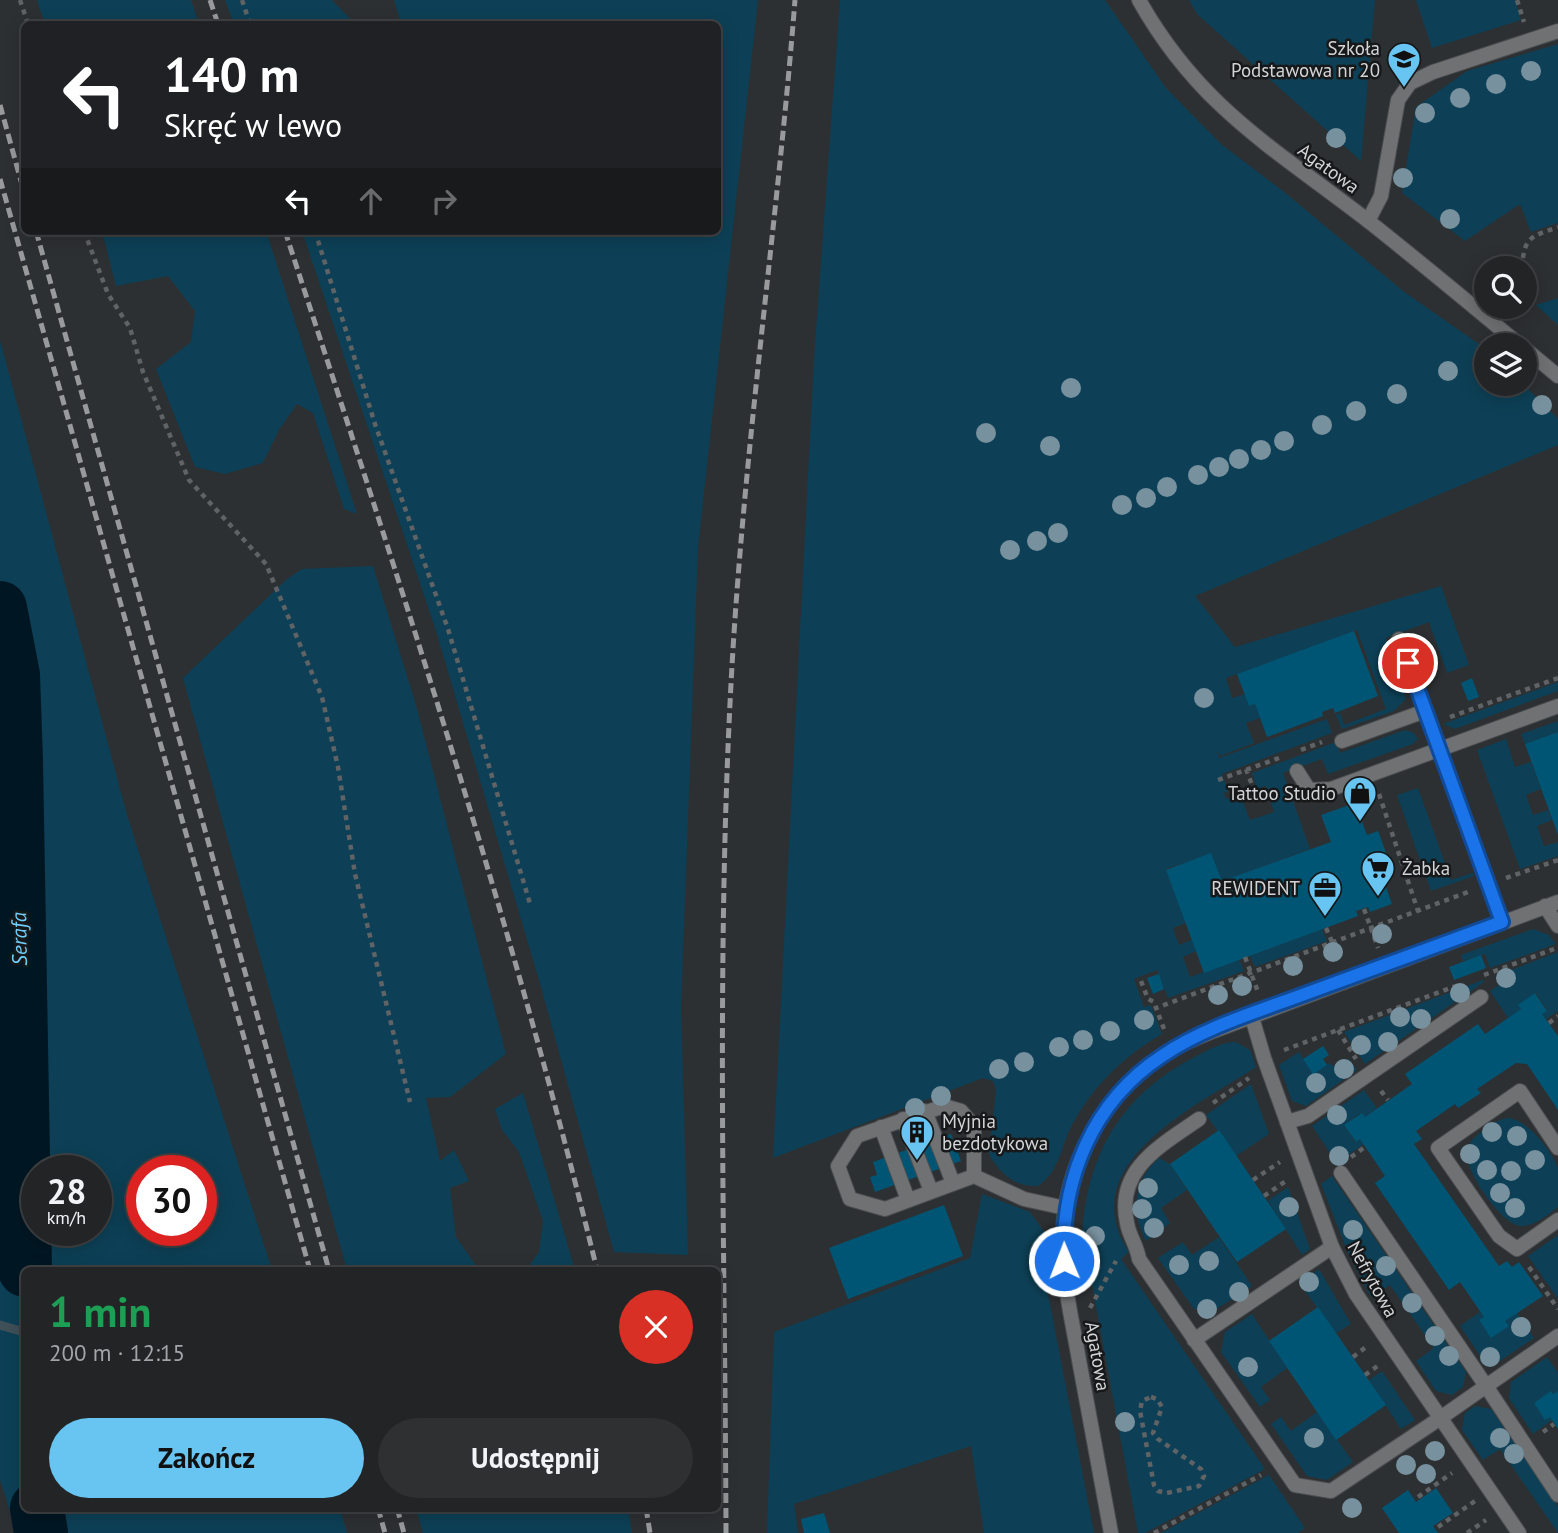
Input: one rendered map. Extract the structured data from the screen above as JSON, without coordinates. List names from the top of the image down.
{
  "streets": {
    "street": ["Agatowa", "Nefrytowa"]
  },
  "crossings": [
    ["Agatowa", "Nefrytowa"]
  ],
  "water": ["Serafa"],
  "places": {
    "school or university": ["Szkoła Podstawowa nr 20"],
    "shop": ["Tattoo Studio"],
    "supermarket": ["Żabka"],
    "office": ["REWIDENT"],
    "building": ["Myjnia bezdotykowa"]
  },
  "page": {
    "turn": ["140 m", "Skręć w lewo"],
    "speed": "28 km/h",
    "limit": "30",
    "heading": ["1 min", "200 m · 12:15"],
    "buttons": ["Zakończ", "Udostępnij"]
  }
}
